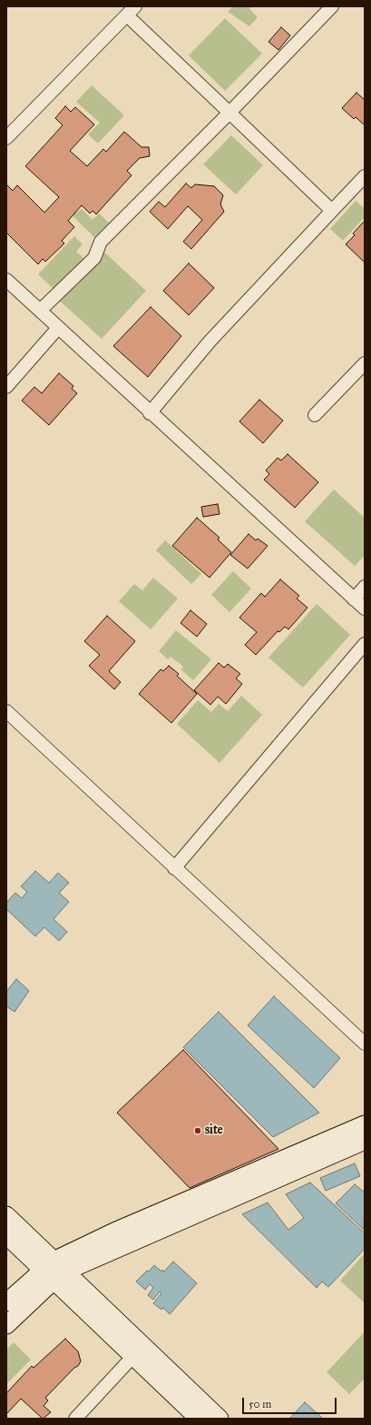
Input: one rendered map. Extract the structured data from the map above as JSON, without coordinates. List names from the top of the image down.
{
  "places": ["site"],
  "scale_bar": "50 m"
}
